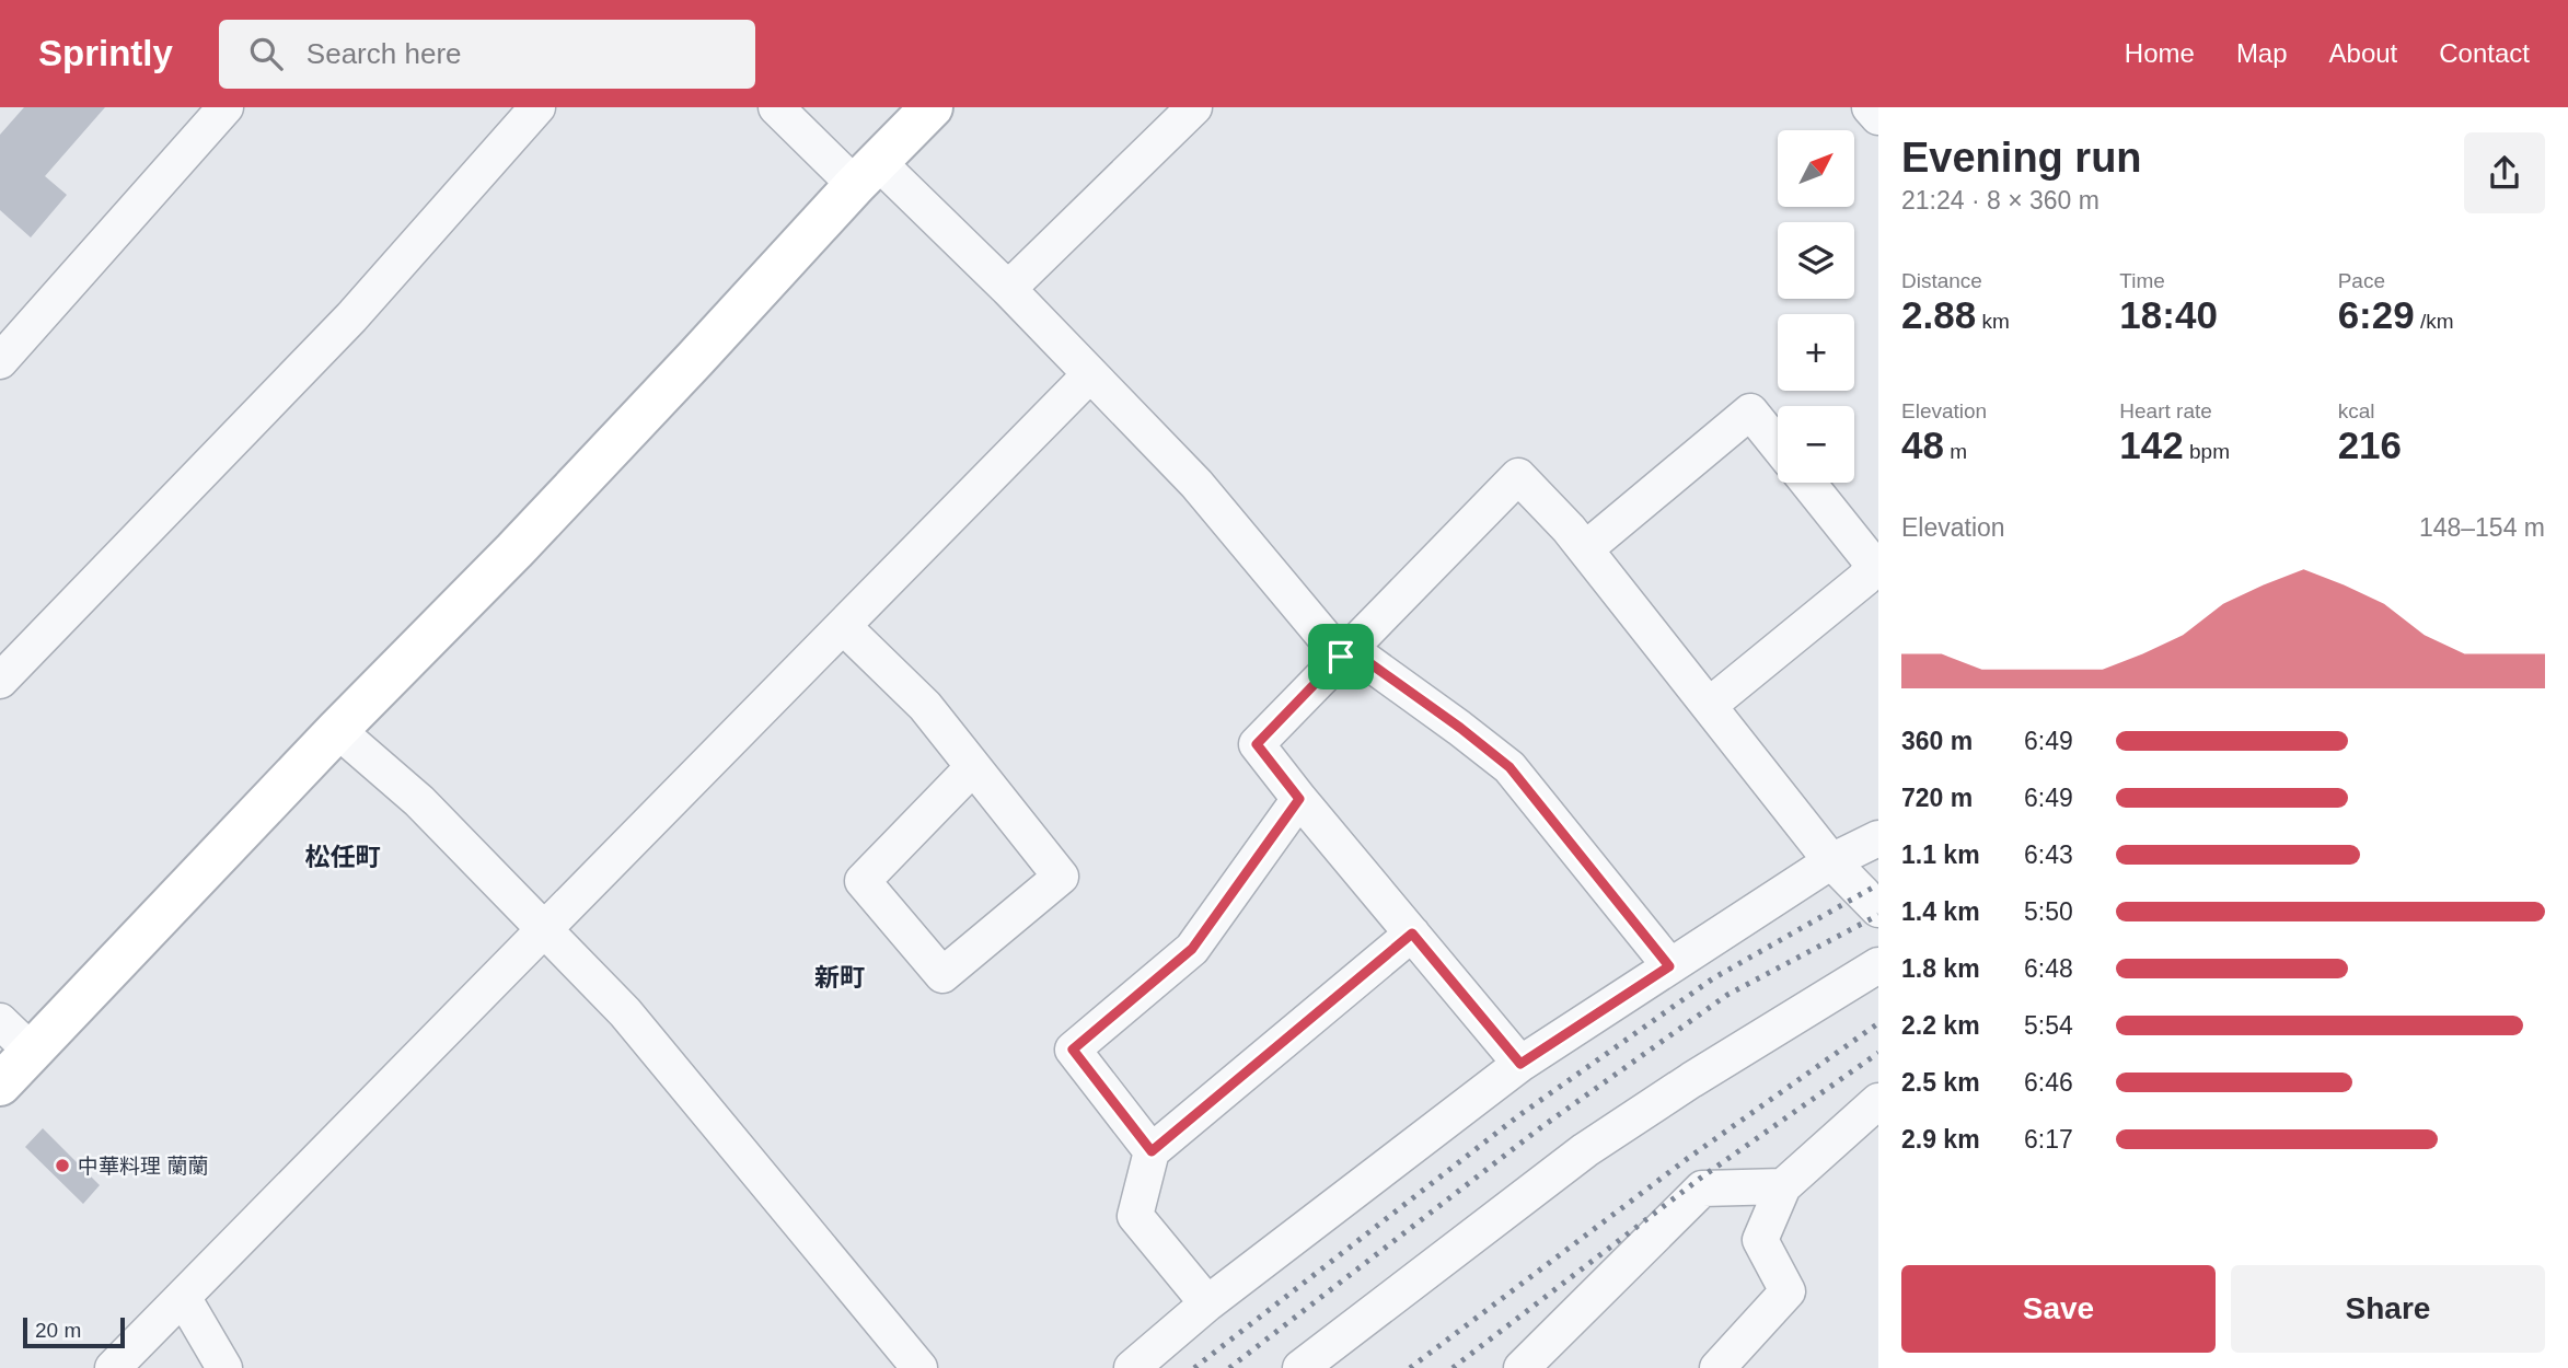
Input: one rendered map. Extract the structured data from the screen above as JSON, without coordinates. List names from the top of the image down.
{
  "districts": ["松任町", "新町"],
  "places": ["中華料理 蘭蘭"],
  "scale_bar": "20 m",
  "north": "top right",
  "page": {
    "header": "Sprintly",
    "search": "Search here",
    "nav": [
      "Home",
      "Map",
      "About",
      "Contact"
    ],
    "heading": ["Evening run", "21:24 · 8 × 360 m"],
    "map_buttons": ["+", "−"],
    "stats": [
      ["Distance", "2.88 km"],
      ["Time", "18:40"],
      ["Pace", "6:29 /km"],
      ["Elevation", "48 m"],
      ["Heart rate", "142 bpm"],
      ["kcal", "216"]
    ],
    "chart": ["Elevation", "148–154 m"],
    "list": [
      {
        "name": "360 m",
        "note": "6:49"
      },
      {
        "name": "720 m",
        "note": "6:49"
      },
      {
        "name": "1.1 km",
        "note": "6:43"
      },
      {
        "name": "1.4 km",
        "note": "5:50"
      },
      {
        "name": "1.8 km",
        "note": "6:48"
      },
      {
        "name": "2.2 km",
        "note": "5:54"
      },
      {
        "name": "2.5 km",
        "note": "6:46"
      },
      {
        "name": "2.9 km",
        "note": "6:17"
      }
    ],
    "buttons": ["Save", "Share"],
    "scale": "20 m"
  }
}
